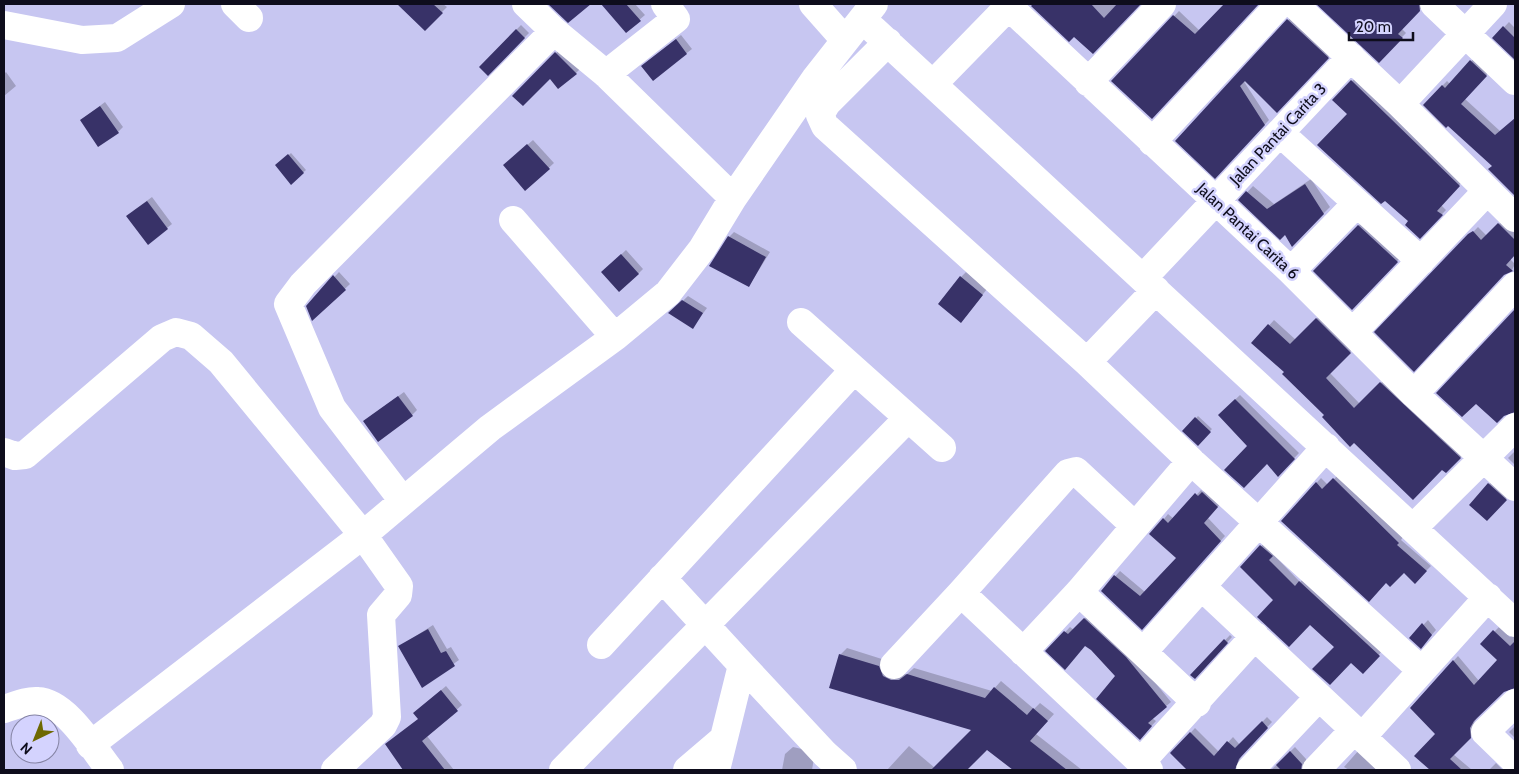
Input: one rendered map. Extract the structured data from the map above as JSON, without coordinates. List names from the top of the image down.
{
  "streets": {
    "street": ["Jalan Pantai Carita 3", "Jalan Pantai Carita 6"]
  },
  "crossings": [
    ["Jalan Pantai Carita 3", "Jalan Pantai Carita 6"]
  ],
  "scale_bar": "20 m",
  "north": "bottom left"
}
